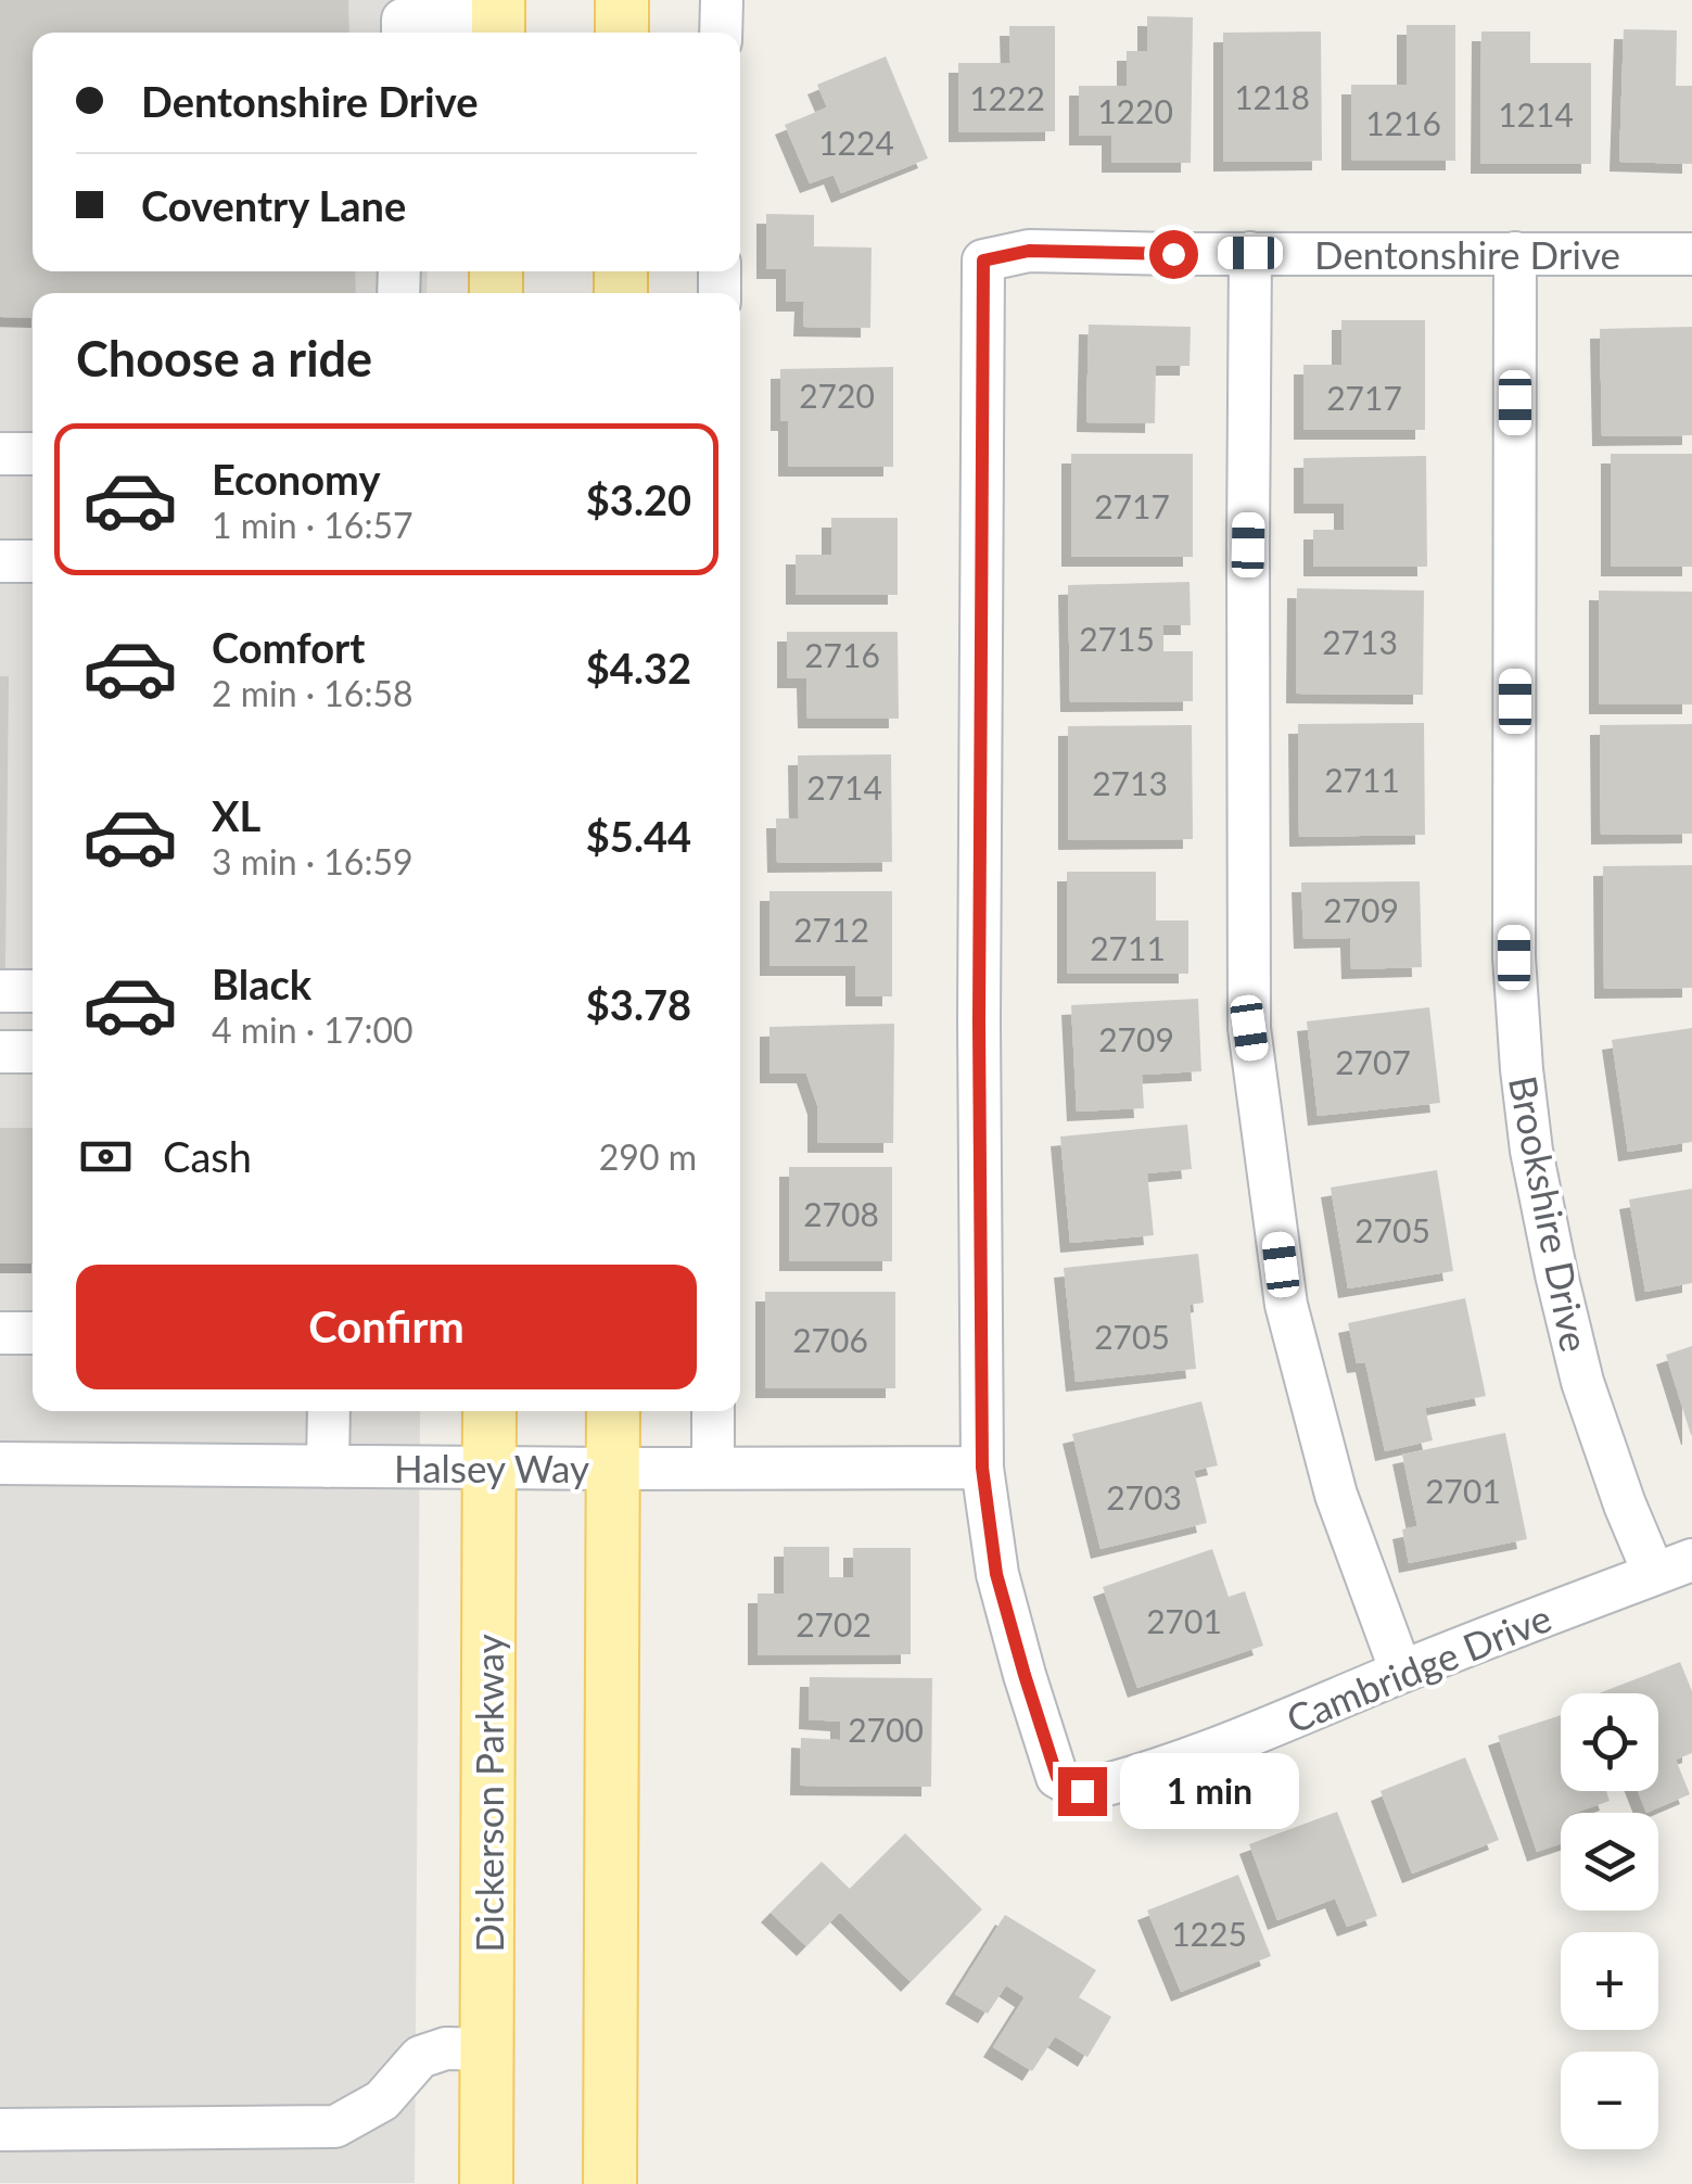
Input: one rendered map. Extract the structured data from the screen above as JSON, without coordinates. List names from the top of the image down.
{
  "streets": {
    "main road": ["Dickerson Parkway"],
    "street": [
      "Dentonshire Drive",
      "Brookshire Drive",
      "Halsey Way",
      "Cambridge Drive"
    ]
  },
  "crossings": [
    ["Dentonshire Drive", "Brookshire Drive"],
    ["Dentonshire Drive", "Halsey Way"],
    ["Dentonshire Drive", "Cambridge Drive"],
    ["Brookshire Drive", "Cambridge Drive"],
    ["Halsey Way", "Cambridge Drive"],
    ["Halsey Way", "Dickerson Parkway"]
  ],
  "house_numbers": [
    "1218",
    "1222",
    "1220",
    "1214",
    "1216",
    "1224",
    "2720",
    "2717",
    "2717",
    "2715",
    "2713",
    "2716",
    "2711",
    "2713",
    "2714",
    "2709",
    "2712",
    "2711",
    "2709",
    "2707",
    "2708",
    "2705",
    "2705",
    "2706",
    "2701",
    "2703",
    "2701",
    "2702",
    "2700",
    "1225"
  ],
  "page": {
    "banner": ["Dentonshire Drive", "Coventry Lane"],
    "heading": "Choose a ride",
    "list": [
      {
        "name": "Economy",
        "note": "1 min · 16:57",
        "value": "$3.20"
      },
      {
        "name": "Comfort",
        "note": "2 min · 16:58",
        "value": "$4.32"
      },
      {
        "name": "XL",
        "note": "3 min · 16:59",
        "value": "$5.44"
      },
      {
        "name": "Black",
        "note": "4 min · 17:00",
        "value": "$3.78"
      }
    ],
    "pay": ["Cash", "290 m"],
    "buttons": "Confirm",
    "map_buttons": ["+", "−"],
    "bubble": "1 min"
  }
}
